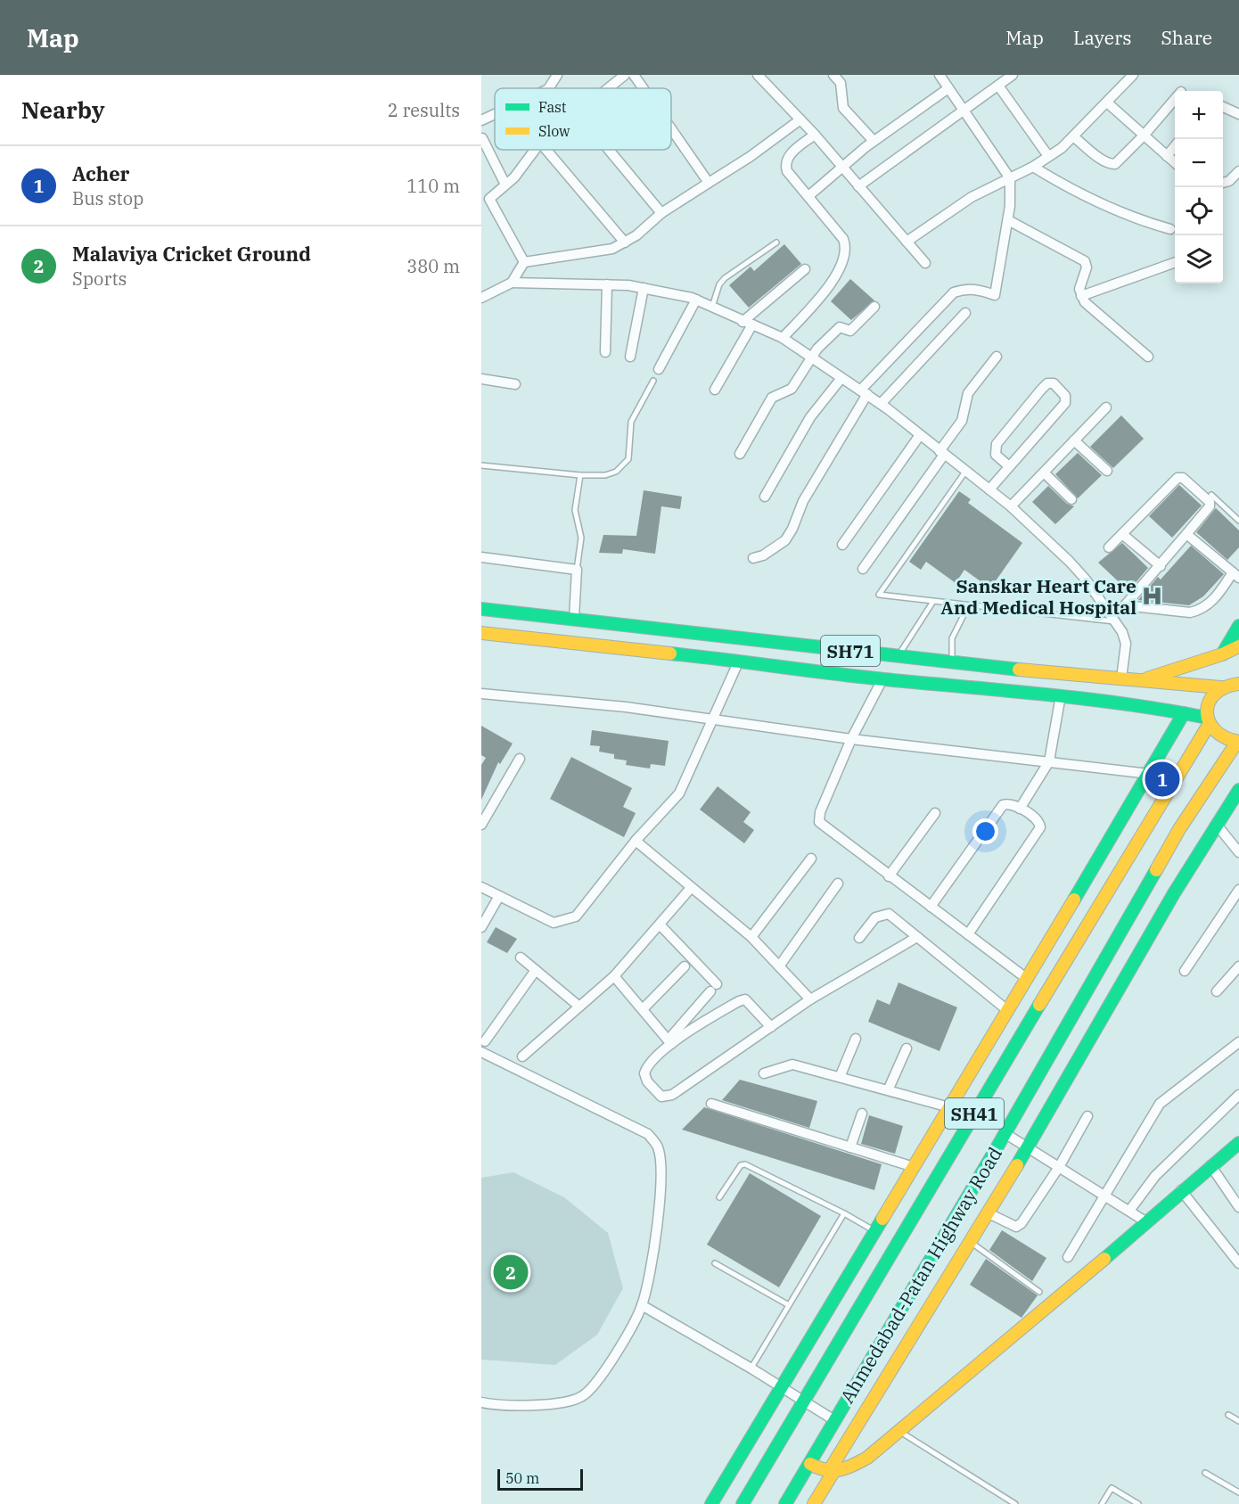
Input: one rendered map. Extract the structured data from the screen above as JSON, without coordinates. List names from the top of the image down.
{
  "streets": {
    "main road": ["SH71", "SH41", "Ahmedabad-Patan Highway Road"]
  },
  "crossings": [
    ["SH71", "SH41"],
    ["SH41", "Ahmedabad-Patan Highway Road"]
  ],
  "places": {
    "hospital": ["Sanskar Heart Care And Medical Hospital"]
  },
  "legend": ["Fast", "Slow"],
  "scale_bar": "50 m",
  "page": {
    "header": "Map",
    "nav": ["Map", "Layers", "Share"],
    "heading": ["Nearby", "2 results"],
    "map_buttons": ["+", "−"],
    "list": [
      {
        "mark": "1",
        "name": "Acher",
        "note": "Bus stop",
        "value": "110 m"
      },
      {
        "mark": "2",
        "name": "Malaviya Cricket Ground",
        "note": "Sports",
        "value": "380 m"
      }
    ],
    "pins": ["1", "2"],
    "scale": "50 m"
  }
}
